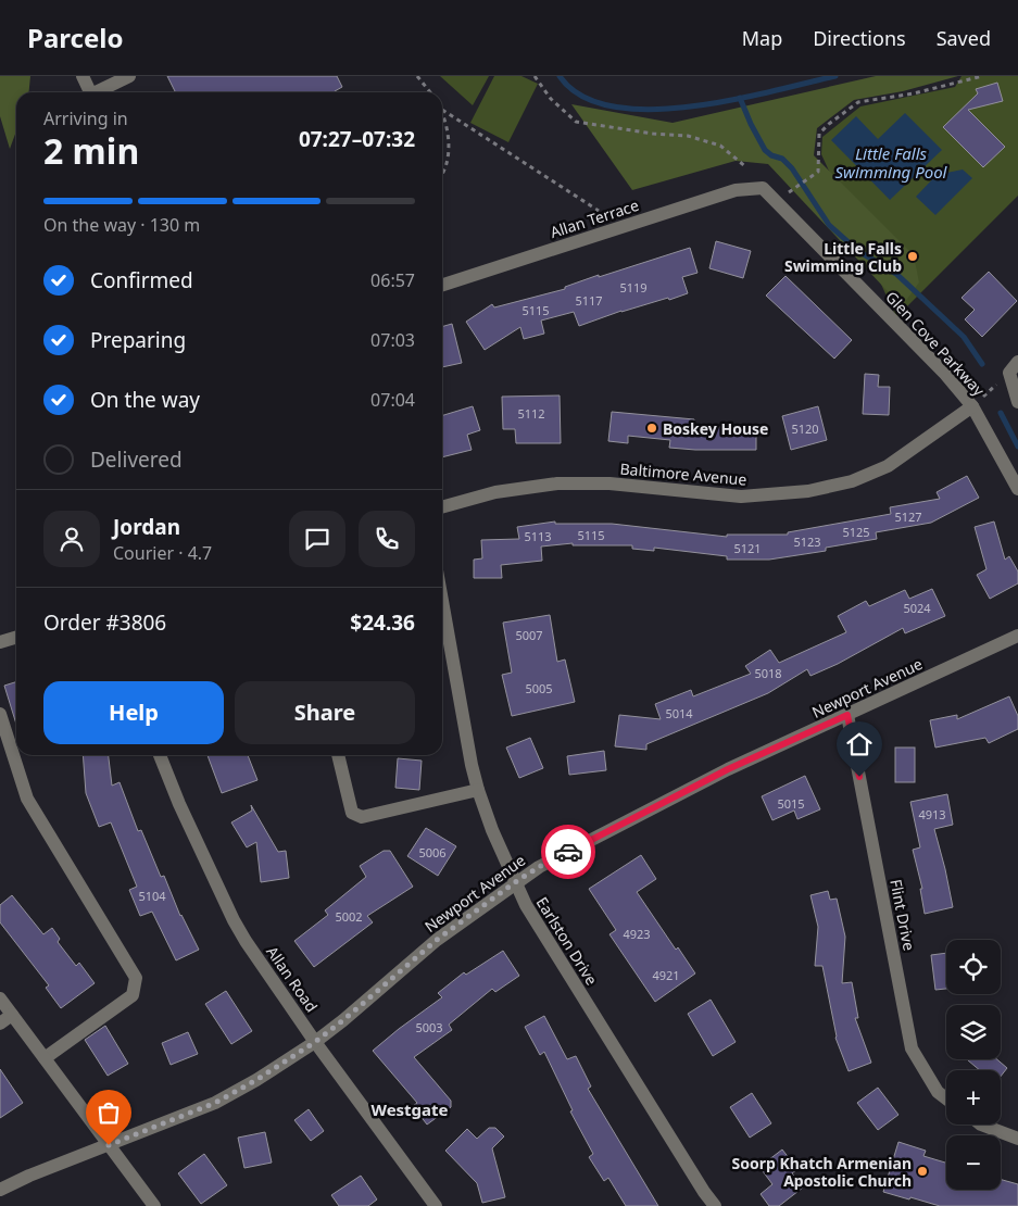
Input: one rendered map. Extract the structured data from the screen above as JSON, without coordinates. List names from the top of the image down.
{
  "streets": {
    "street": [
      "Allan Terrace",
      "Glen Cove Parkway",
      "Baltimore Avenue",
      "Newport Avenue",
      "Flint Drive",
      "Earlston Drive",
      "Allan Road"
    ]
  },
  "crossings": [
    ["Allan Terrace", "Glen Cove Parkway"],
    ["Glen Cove Parkway", "Baltimore Avenue"],
    ["Newport Avenue", "Flint Drive"],
    ["Newport Avenue", "Earlston Drive"],
    ["Newport Avenue", "Allan Road"]
  ],
  "districts": ["Westgate"],
  "water": ["Little Falls Swimming Pool"],
  "places": ["Little Falls Swimming Club", "Boskey House", "Soorp Khatch Armenian Apostolic Church"],
  "house_numbers": [
    "5119",
    "5117",
    "5115",
    "5112",
    "5120",
    "5127",
    "5125",
    "5115",
    "5113",
    "5123",
    "5121",
    "5024",
    "5007",
    "5018",
    "5005",
    "5014",
    "5015",
    "4913",
    "5006",
    "5104",
    "5002",
    "4923",
    "4921",
    "5003"
  ],
  "page": {
    "header": "Parcelo",
    "nav": ["Map", "Directions", "Saved"],
    "heading": ["2 min", "Arriving in", "07:27–07:32"],
    "panel": [
      "Jordan",
      "Courier · 4.7",
      "Order #3806",
      "$24.36"
    ],
    "bar": "On the way · 130 m",
    "list": [
      ["Confirmed", "06:57"],
      ["Preparing", "07:03"],
      ["On the way", "07:04"],
      "Delivered"
    ],
    "buttons": ["Help", "Share"],
    "map_buttons": ["+", "−"]
  }
}
